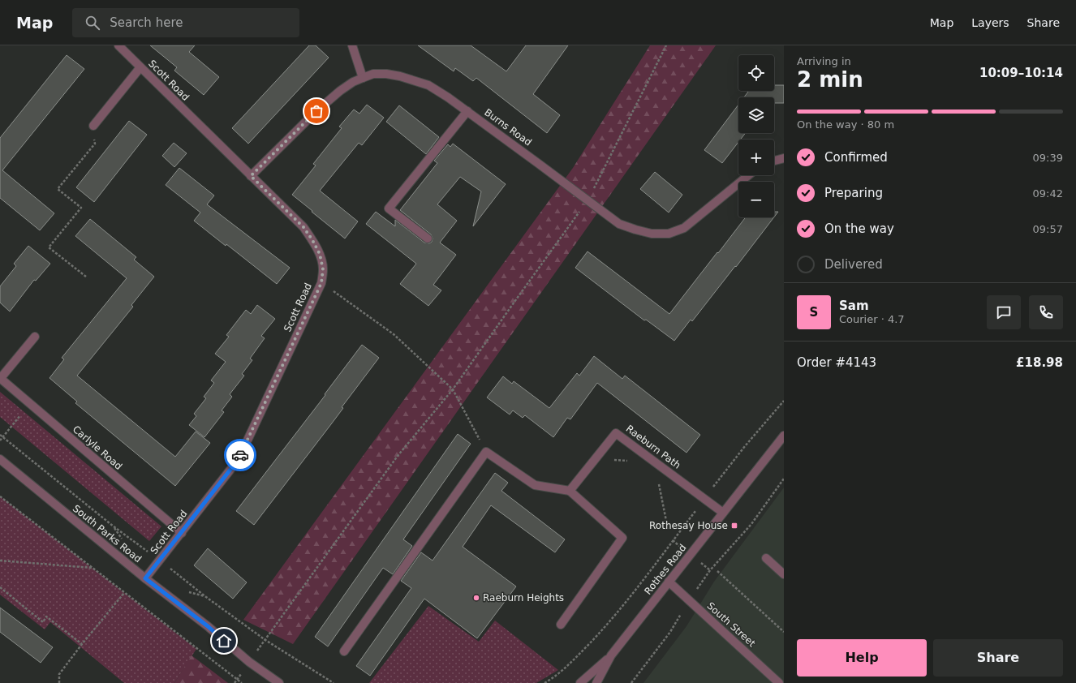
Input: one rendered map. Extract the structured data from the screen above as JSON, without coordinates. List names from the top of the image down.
{
  "streets": {
    "street": [
      "Scott Road",
      "Burns Road",
      "Raeburn Path",
      "Carlyle Road",
      "South Parks Road",
      "Rothes Road",
      "South Street"
    ]
  },
  "crossings": [
    ["Scott Road", "Burns Road"],
    ["Scott Road", "Carlyle Road"],
    ["Scott Road", "South Parks Road"],
    ["Raeburn Path", "Rothes Road"],
    ["Rothes Road", "South Street"]
  ],
  "places": {
    "transit": ["Rothesay House"],
    "other": ["Raeburn Heights"]
  },
  "page": {
    "header": "Map",
    "search": "Search here",
    "nav": ["Map", "Layers", "Share"],
    "heading": ["2 min", "Arriving in", "10:09–10:14"],
    "panel": [
      "Sam",
      "Courier · 4.7",
      "Order #4143",
      "£18.98"
    ],
    "map_buttons": ["+", "−"],
    "bar": "On the way · 80 m",
    "list": [
      ["Confirmed", "09:39"],
      ["Preparing", "09:42"],
      ["On the way", "09:57"],
      "Delivered"
    ],
    "round": "S",
    "buttons": ["Help", "Share"]
  }
}
